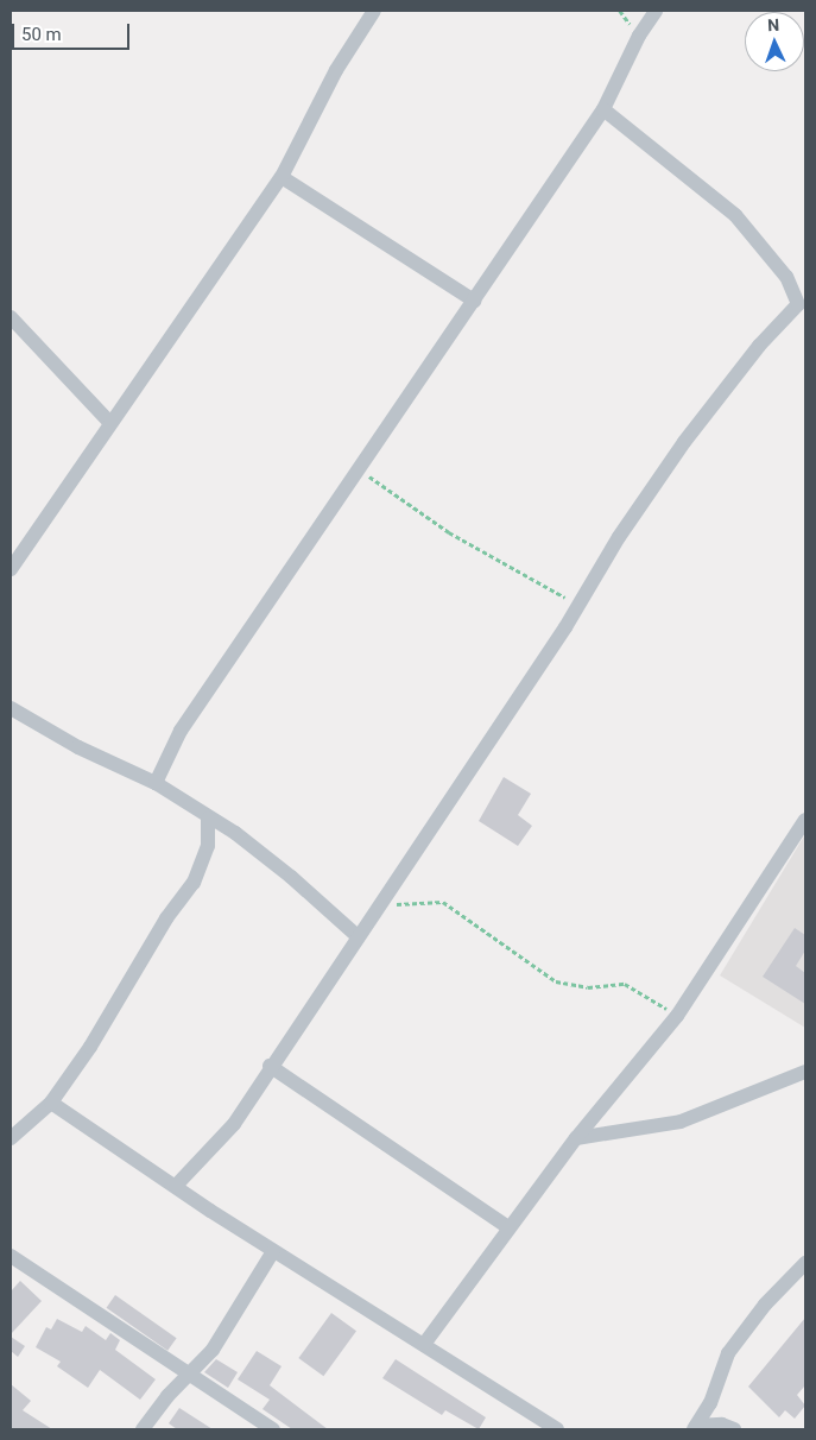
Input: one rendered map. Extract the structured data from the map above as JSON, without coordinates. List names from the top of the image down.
{
  "scale_bar": "50 m",
  "north": "top"
}
